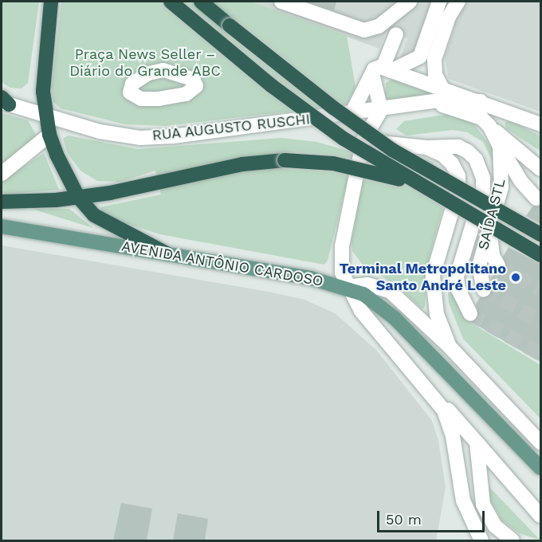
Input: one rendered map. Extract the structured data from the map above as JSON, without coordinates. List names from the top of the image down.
{
  "streets": {
    "main road": ["AVENIDA ANTÔNIO CARDOSO"],
    "street": ["RUA AUGUSTO RUSCHI", "SAÍDA STL"]
  },
  "crossings": [
    ["RUA AUGUSTO RUSCHI", "SAÍDA STL"]
  ],
  "parks": ["Praça News Seller – Diário do Grande ABC"],
  "places": ["Terminal Metropolitano Santo André Leste"],
  "scale_bar": "50 m"
}
